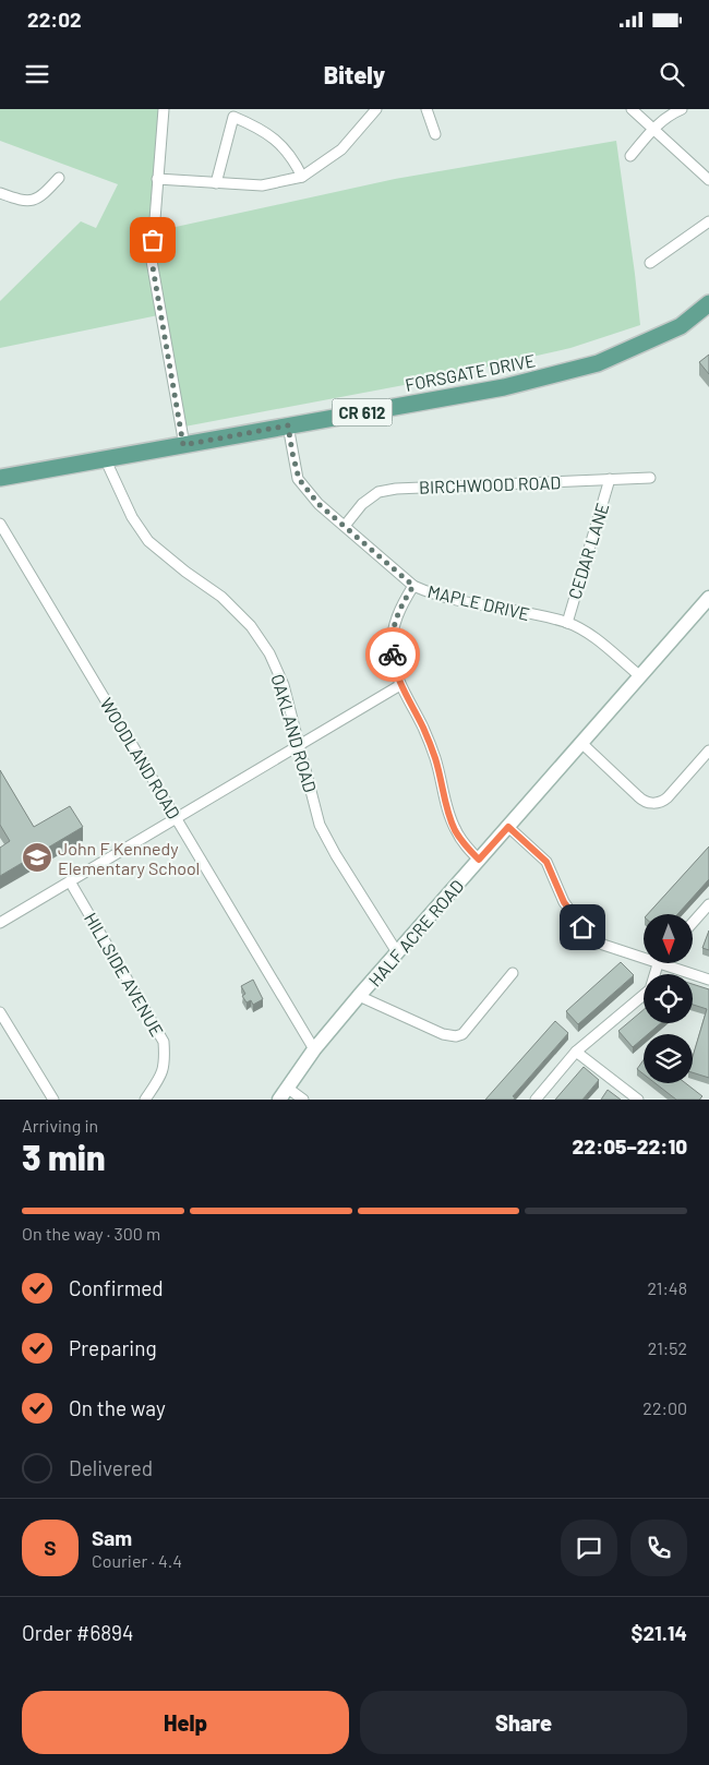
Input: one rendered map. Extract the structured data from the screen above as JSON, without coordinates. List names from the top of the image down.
{
  "streets": {
    "main road": ["FORSGATE DRIVE", "CR 612"],
    "street": [
      "BIRCHWOOD ROAD",
      "CEDAR LANE",
      "MAPLE DRIVE",
      "OAKLAND ROAD",
      "WOODLAND ROAD",
      "HALF ACRE ROAD",
      "HILLSIDE AVENUE"
    ]
  },
  "crossings": [
    ["FORSGATE DRIVE", "MAPLE DRIVE"],
    ["FORSGATE DRIVE", "OAKLAND ROAD"],
    ["BIRCHWOOD ROAD", "CEDAR LANE"],
    ["BIRCHWOOD ROAD", "MAPLE DRIVE"],
    ["CEDAR LANE", "MAPLE DRIVE"],
    ["MAPLE DRIVE", "HALF ACRE ROAD"],
    ["OAKLAND ROAD", "HALF ACRE ROAD"],
    ["WOODLAND ROAD", "HALF ACRE ROAD"]
  ],
  "places": {
    "school or university": ["John F Kennedy Elementary School"]
  },
  "north": "bottom",
  "page": {
    "status": "22:02",
    "header": "Bitely",
    "heading": ["3 min", "Arriving in", "22:05–22:10"],
    "panel": [
      "Sam",
      "Courier · 4.4",
      "Order #6894",
      "$21.14"
    ],
    "bar": "On the way · 300 m",
    "list": [
      ["Confirmed", "21:48"],
      ["Preparing", "21:52"],
      ["On the way", "22:00"],
      "Delivered"
    ],
    "round": "S",
    "buttons": ["Help", "Share"]
  }
}
